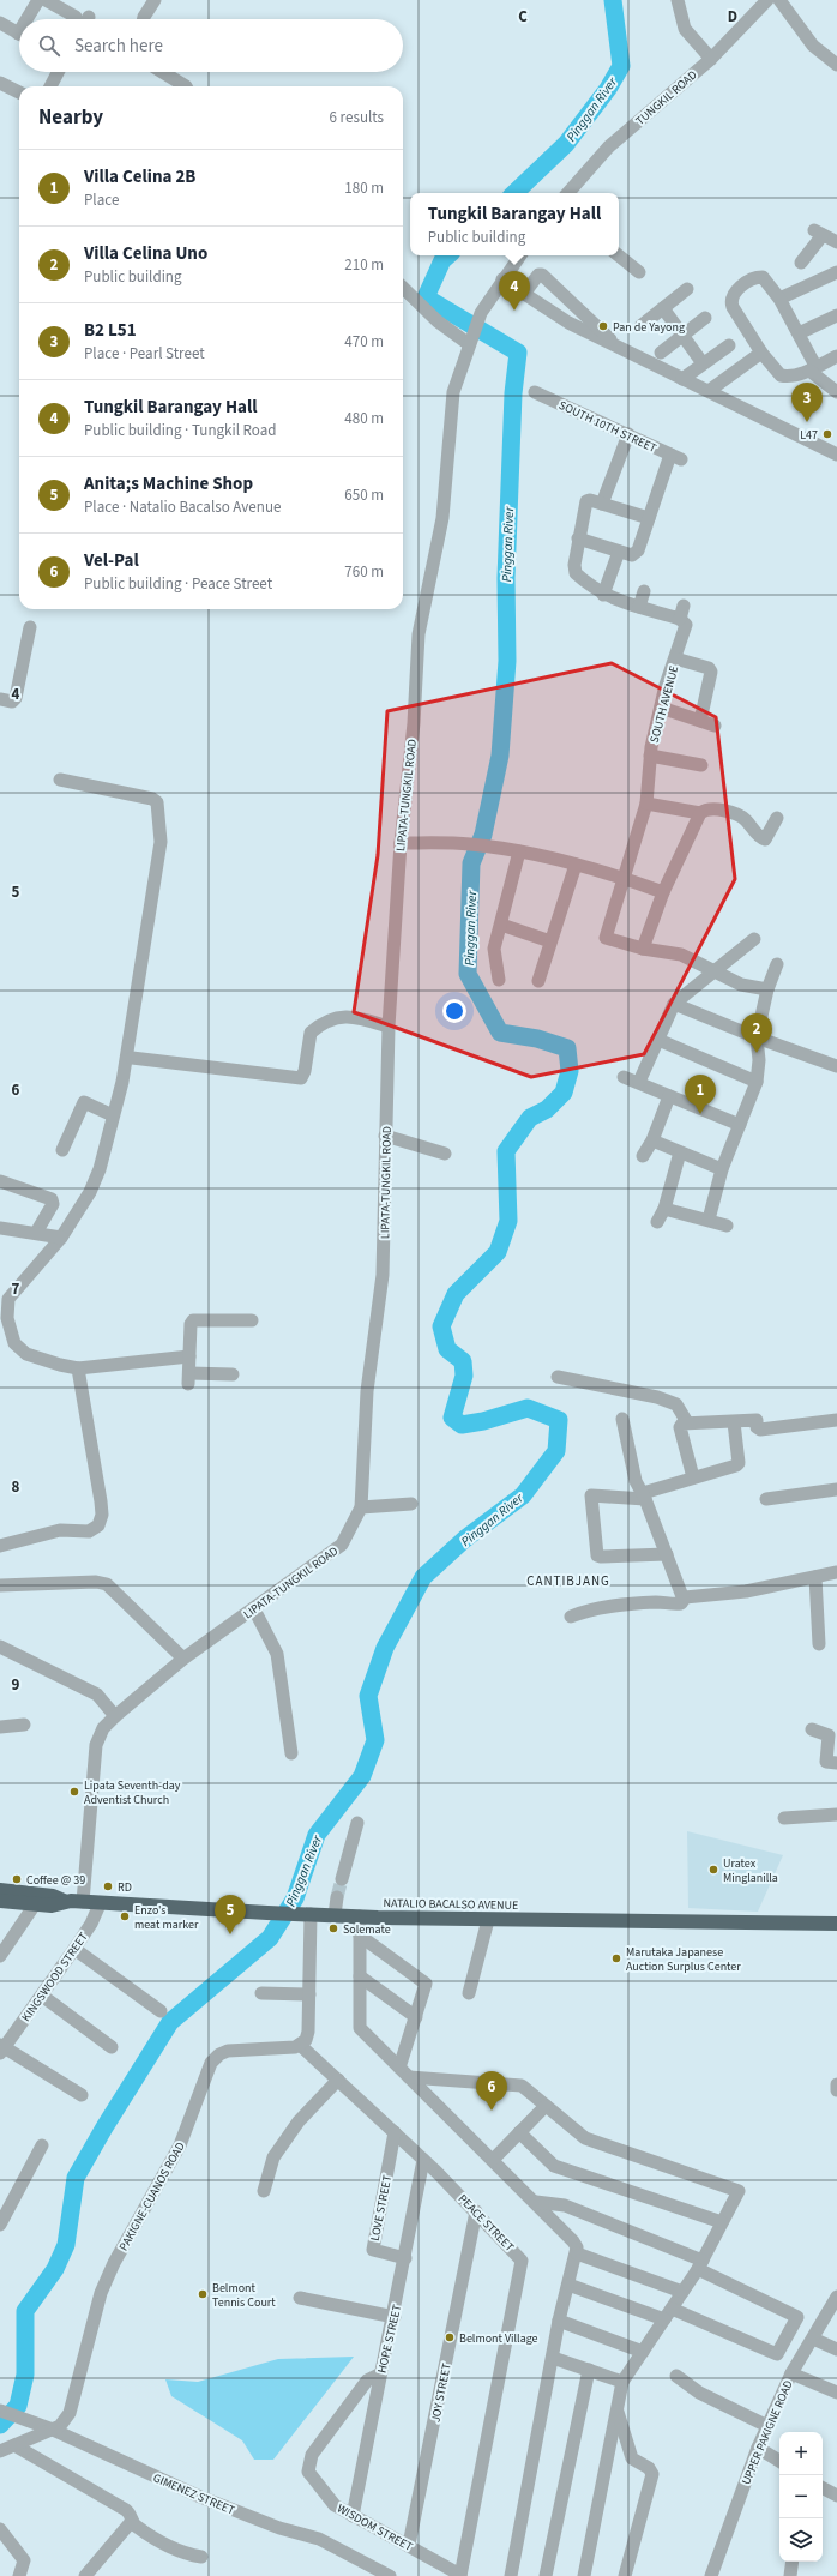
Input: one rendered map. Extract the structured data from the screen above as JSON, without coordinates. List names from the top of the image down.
{
  "streets": {
    "highway": ["NATALIO BACALSO AVENUE"],
    "street": [
      "TUNGKIL ROAD",
      "SOUTH 10TH STREET",
      "SOUTH AVENUE",
      "LIPATA-TUNGKIL ROAD",
      "KINGSWOOD STREET",
      "PAKIGNE-CUANOS ROAD",
      "LOVE STREET",
      "PEACE STREET",
      "HOPE STREET",
      "JOY STREET",
      "UPPER PAKIGNE ROAD",
      "GIMENEZ STREET",
      "WISDOM STREET"
    ]
  },
  "crossings": [
    ["LIPATA-TUNGKIL ROAD", "NATALIO BACALSO AVENUE"],
    ["NATALIO BACALSO AVENUE", "KINGSWOOD STREET"],
    ["PAKIGNE-CUANOS ROAD", "PEACE STREET"],
    ["PAKIGNE-CUANOS ROAD", "GIMENEZ STREET"],
    ["LOVE STREET", "PEACE STREET"],
    ["LOVE STREET", "HOPE STREET"],
    ["PEACE STREET", "HOPE STREET"],
    ["PEACE STREET", "JOY STREET"],
    ["PEACE STREET", "WISDOM STREET"],
    ["HOPE STREET", "WISDOM STREET"],
    ["JOY STREET", "WISDOM STREET"]
  ],
  "districts": ["CANTIBJANG"],
  "water": ["Pinggan River"],
  "places": [
    "Pan de Yayong",
    "L47",
    "Lipata Seventh-day Adventist Church",
    "Uratex Minglanilla",
    "Coffee @ 39",
    "RD",
    "Enzo's meat marker",
    "Solemate",
    "Marutaka Japanese Auction Surplus Center",
    "Belmont Tennis Court",
    "Belmont Village"
  ],
  "page": {
    "search": "Search here",
    "heading": ["Nearby", "6 results"],
    "list": [
      {
        "mark": "1",
        "name": "Villa Celina 2B",
        "note": "Place",
        "value": "180 m"
      },
      {
        "mark": "2",
        "name": "Villa Celina Uno",
        "note": "Public building",
        "value": "210 m"
      },
      {
        "mark": "3",
        "name": "B2 L51",
        "note": "Place · Pearl Street",
        "value": "470 m"
      },
      {
        "mark": "4",
        "name": "Tungkil Barangay Hall",
        "note": "Public building · Tungkil Road",
        "value": "480 m"
      },
      {
        "mark": "5",
        "name": "Anita;s Machine Shop",
        "note": "Place · Natalio Bacalso Avenue",
        "value": "650 m"
      },
      {
        "mark": "6",
        "name": "Vel-Pal",
        "note": "Public building · Peace Street",
        "value": "760 m"
      }
    ],
    "popup": ["Tungkil Barangay Hall", "Public building"],
    "pins": [
      "4",
      "3",
      "2",
      "1",
      "5",
      "6"
    ],
    "map_buttons": ["+", "−"]
  },
  "grid": {
    "columns": ["C", "D"],
    "rows": [
      "4",
      "5",
      "6",
      "7",
      "8",
      "9"
    ]
  }
}
